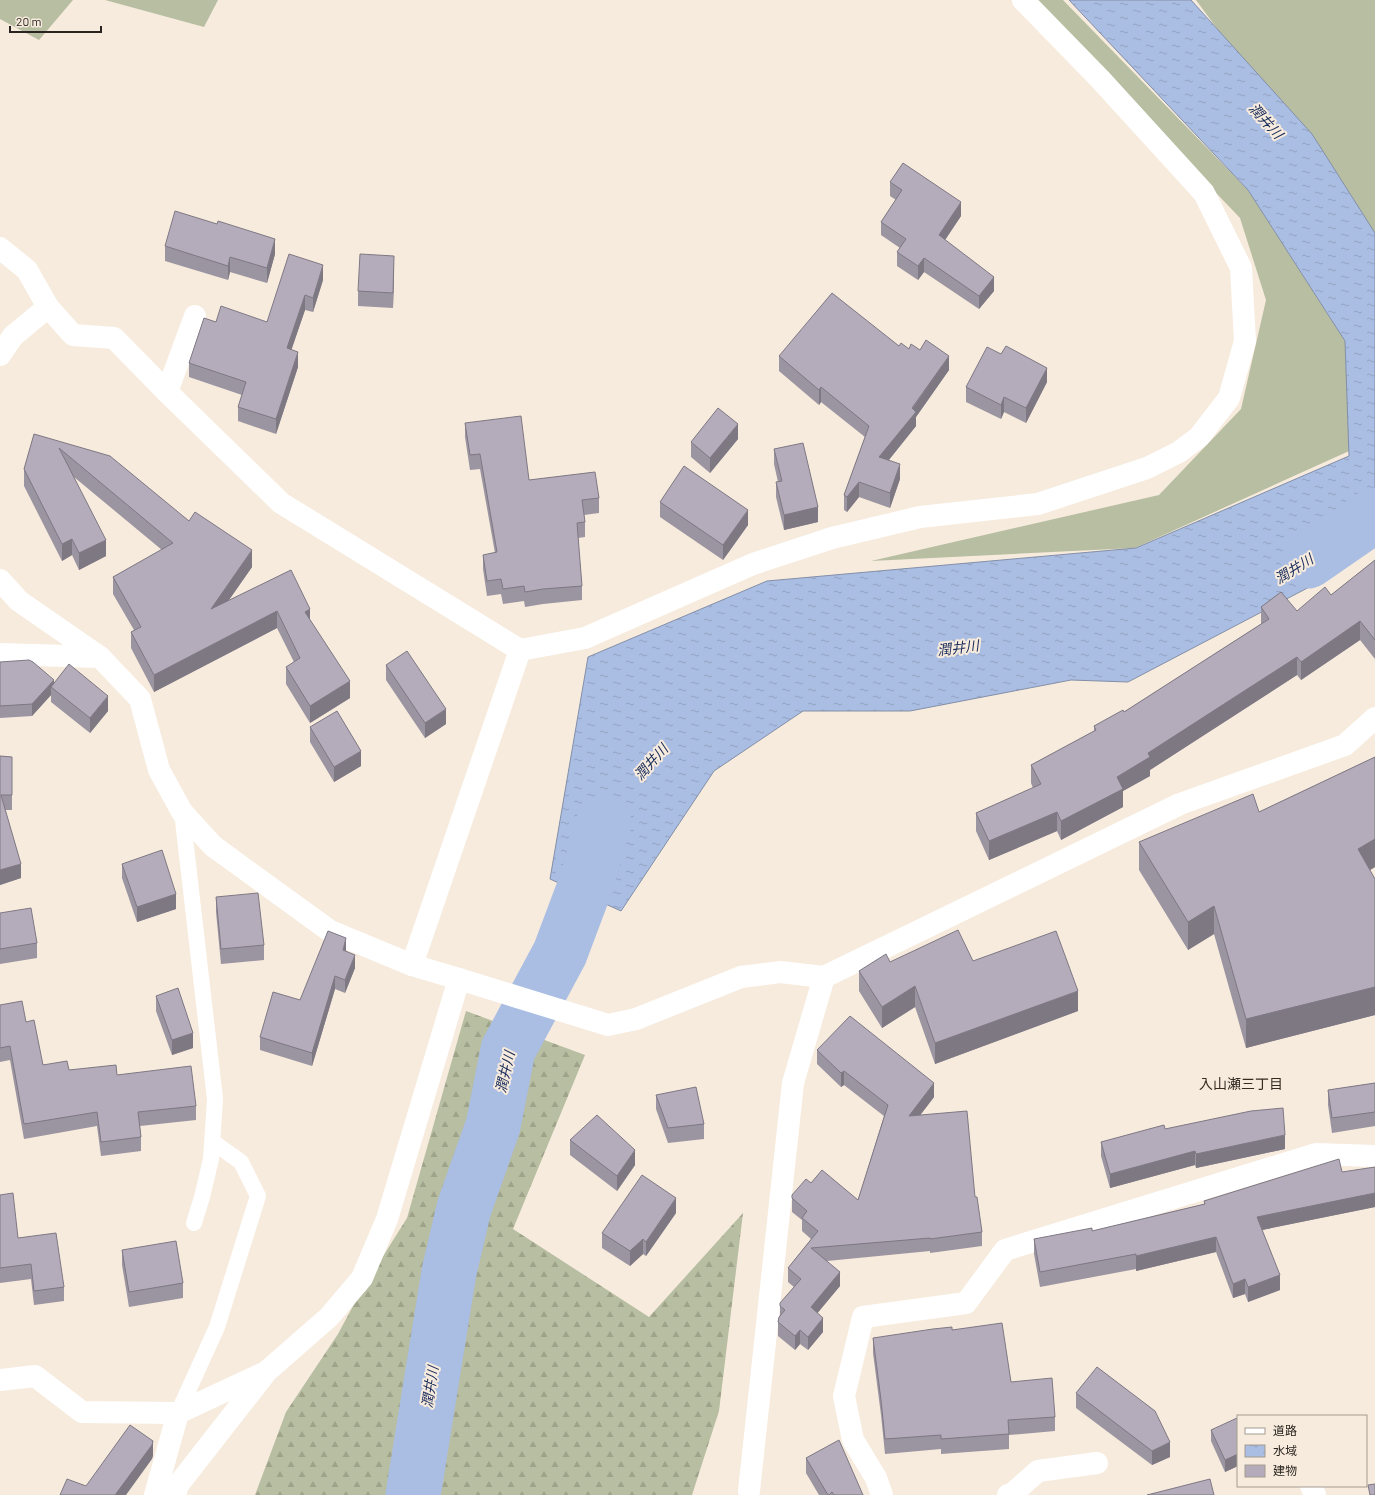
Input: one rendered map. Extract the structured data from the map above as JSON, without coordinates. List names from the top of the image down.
{
  "districts": ["入山瀬三丁目"],
  "water": ["潤井川"],
  "legend": ["道路", "水域", "建物"],
  "scale_bar": "20 m"
}
